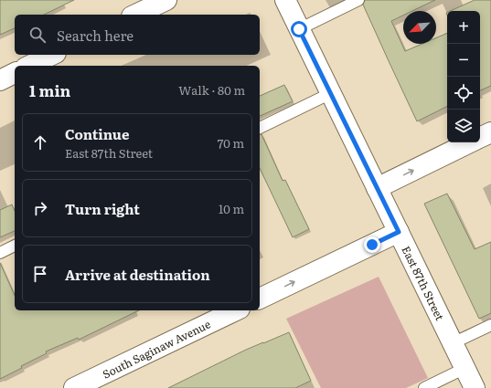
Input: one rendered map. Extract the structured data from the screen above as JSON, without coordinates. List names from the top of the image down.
{
  "streets": {
    "street": ["East 87th Street", "South Saginaw Avenue"]
  },
  "north": "bottom left",
  "page": {
    "map_buttons": ["+", "−"],
    "search": "Search here",
    "heading": ["1 min", "Walk · 80 m"],
    "list": [
      ["Continue", "East 87th Street", "70 m"],
      ["Turn right", "10 m"],
      "Arrive at destination"
    ]
  }
}
